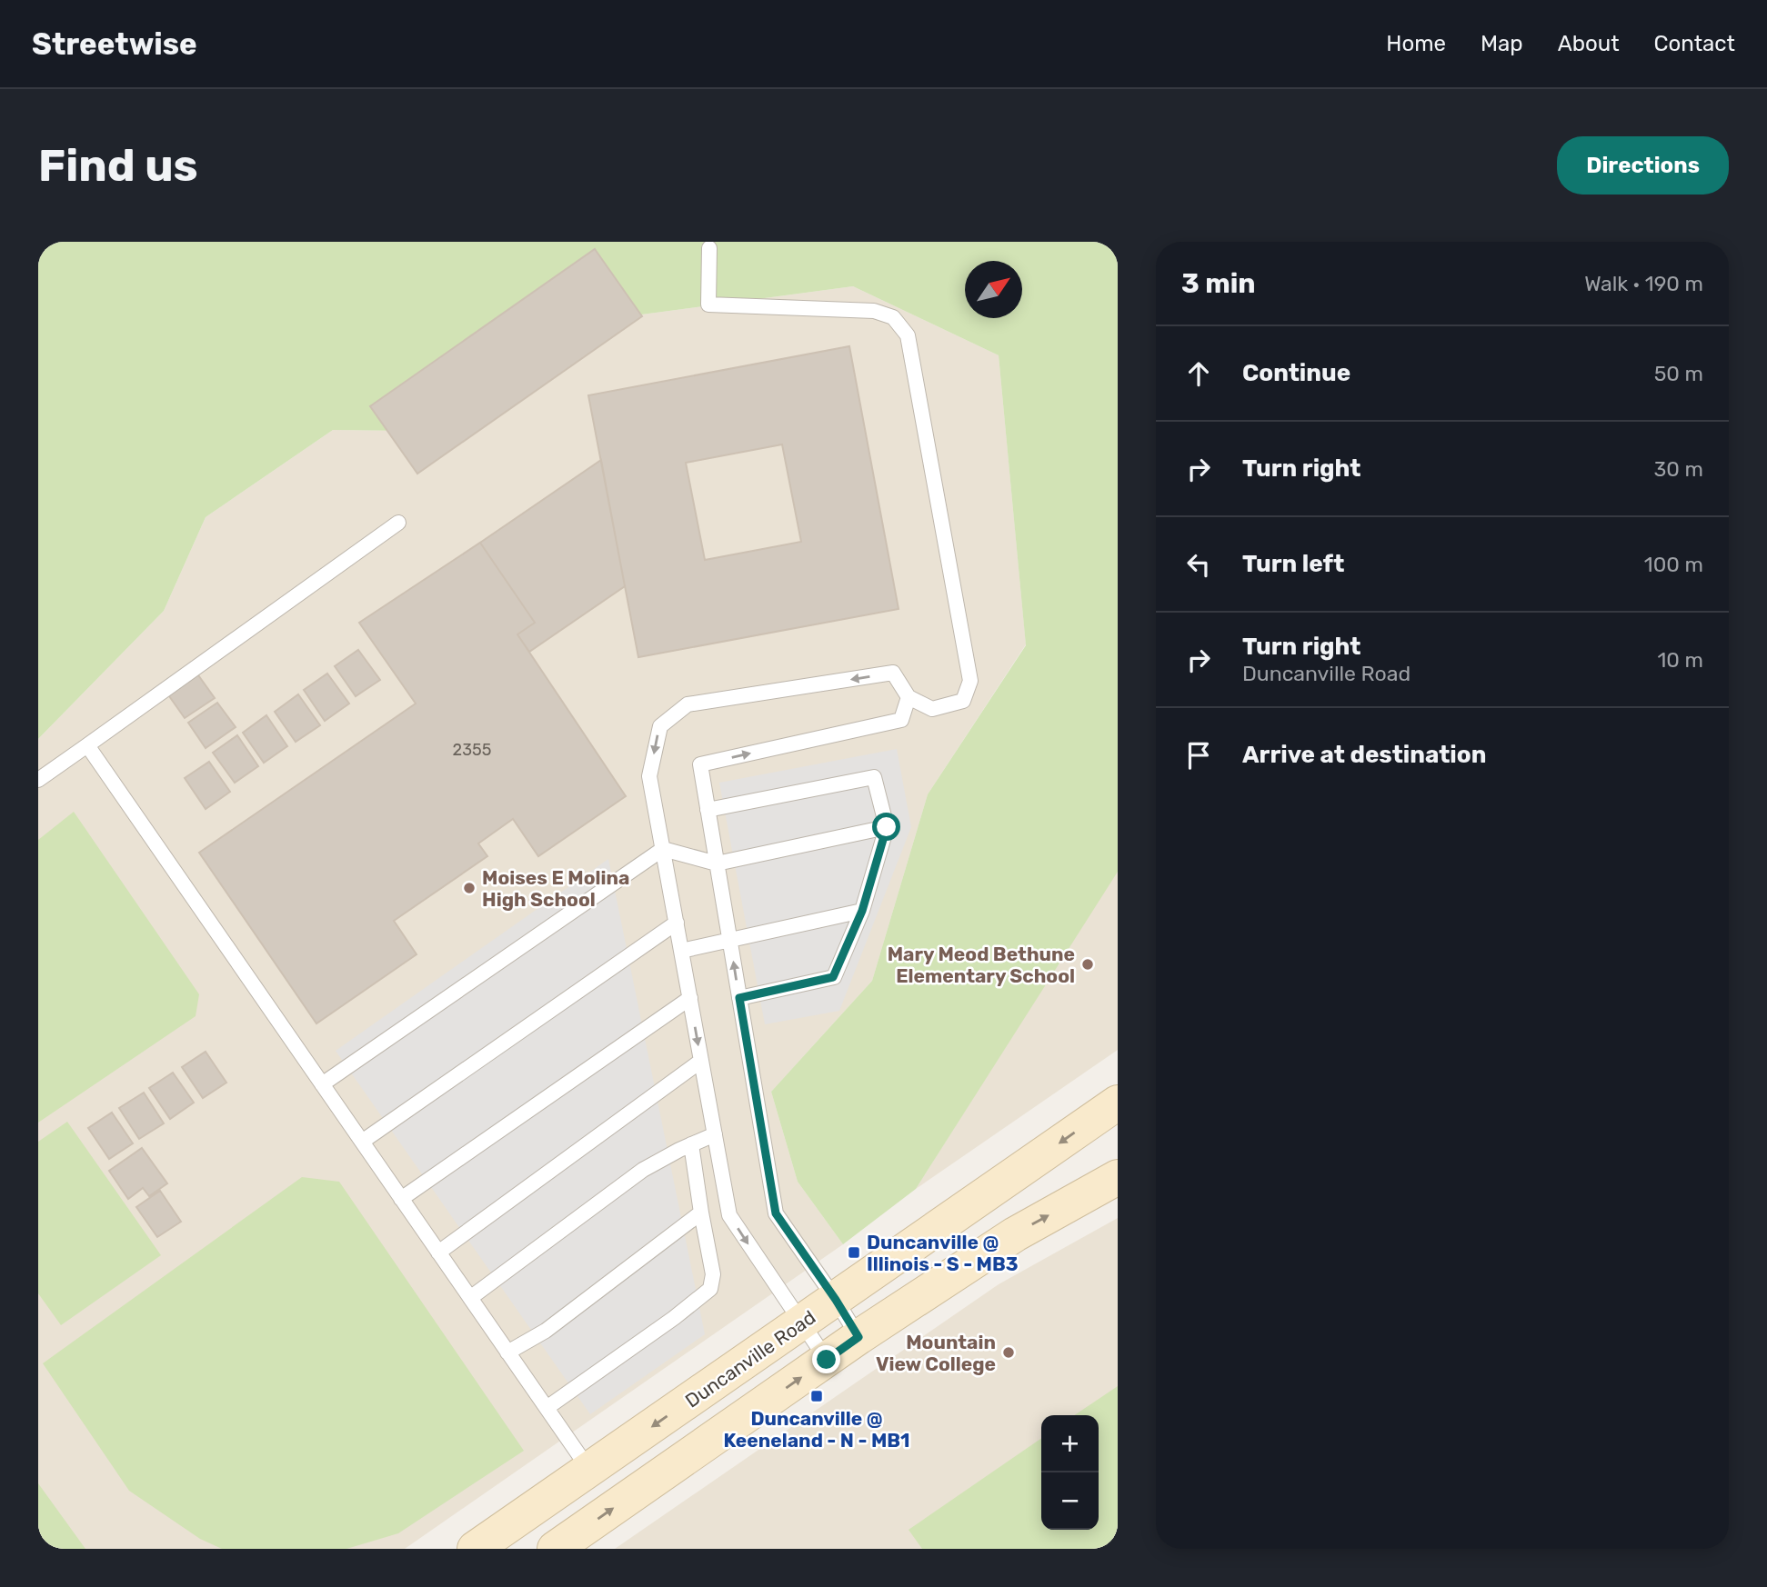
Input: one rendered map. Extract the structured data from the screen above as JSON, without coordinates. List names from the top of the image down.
{
  "streets": {
    "main road": ["Duncanville Road"]
  },
  "places": {
    "other": ["Moises E Molina High School", "Mary Meod Bethune Elementary School", "Mountain View College"],
    "transit": ["Duncanville @ Illinois - S - MB3", "Duncanville @ Keeneland - N - MB1"]
  },
  "house_numbers": ["2355"],
  "north": "top right",
  "page": {
    "header": "Streetwise",
    "nav": [
      "Home",
      "Map",
      "About",
      "Contact"
    ],
    "buttons": "Directions",
    "title": "Find us",
    "heading": ["3 min", "Walk · 190 m"],
    "list": [
      ["Continue", "50 m"],
      ["Turn right", "30 m"],
      ["Turn left", "100 m"],
      ["Turn right", "Duncanville Road", "10 m"],
      "Arrive at destination"
    ],
    "map_buttons": ["+", "−"]
  }
}
